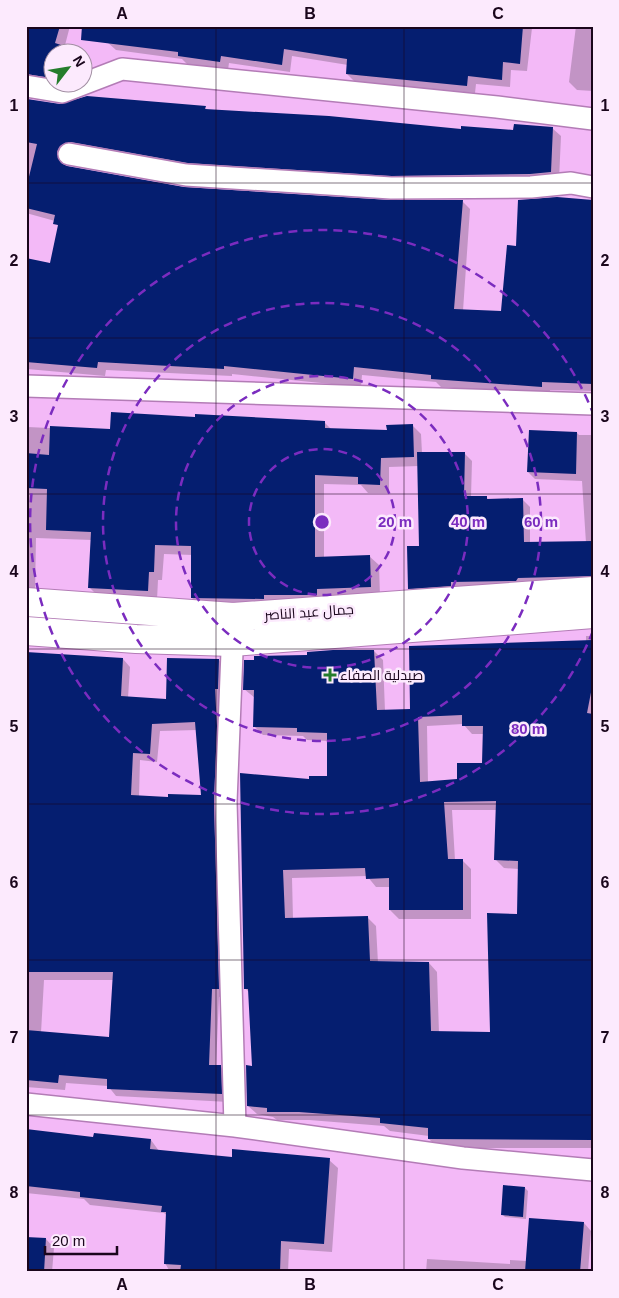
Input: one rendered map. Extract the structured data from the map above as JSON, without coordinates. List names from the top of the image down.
{
  "streets": {
    "street": ["جمال عبد الناصر"]
  },
  "places": {
    "health": ["صيدلية الصفاء"]
  },
  "scale_bar": "20 m",
  "north": "top right",
  "grid": {
    "columns": ["A", "B", "C"],
    "rows": [
      "1",
      "2",
      "3",
      "4",
      "5",
      "6",
      "7",
      "8"
    ]
  },
  "rings": [
    "20 m",
    "40 m",
    "60 m",
    "80 m"
  ]
}
